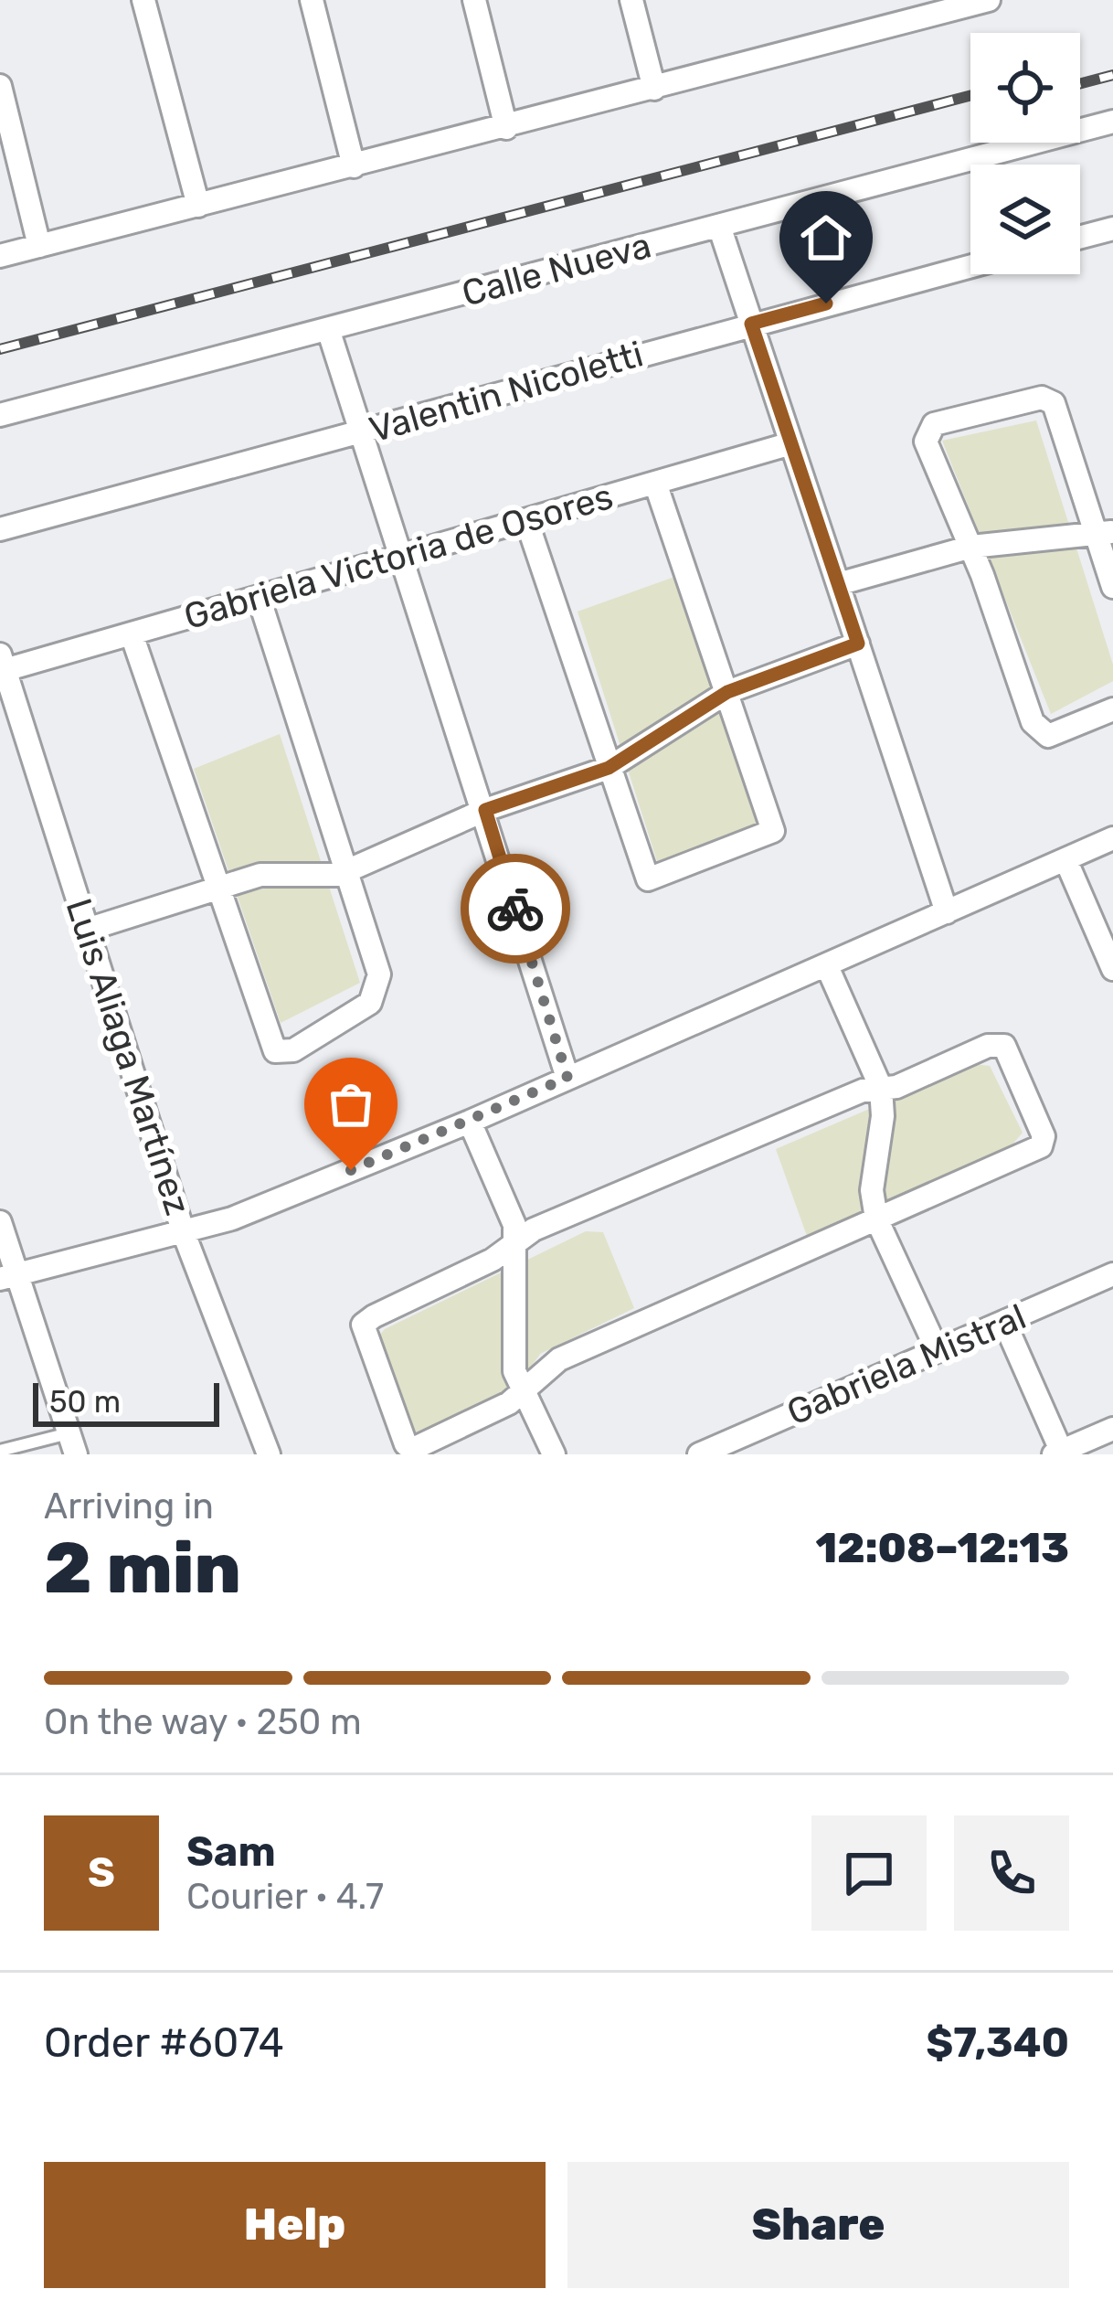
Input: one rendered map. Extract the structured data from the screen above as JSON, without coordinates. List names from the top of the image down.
{
  "streets": {
    "street": [
      "Calle Nueva",
      "Valentin Nicoletti",
      "Gabriela Victoria de Osores",
      "Luis Aliaga Martínez",
      "Gabriela Mistral"
    ]
  },
  "crossings": [
    ["Gabriela Victoria de Osores", "Luis Aliaga Martínez"]
  ],
  "scale_bar": "50 m",
  "page": {
    "scale": "50 m",
    "heading": ["2 min", "Arriving in", "12:08–12:13"],
    "panel": [
      "Sam",
      "Courier · 4.7",
      "Order #6074",
      "$7,340"
    ],
    "bar": "On the way · 250 m",
    "round": "S",
    "buttons": ["Help", "Share"]
  }
}
